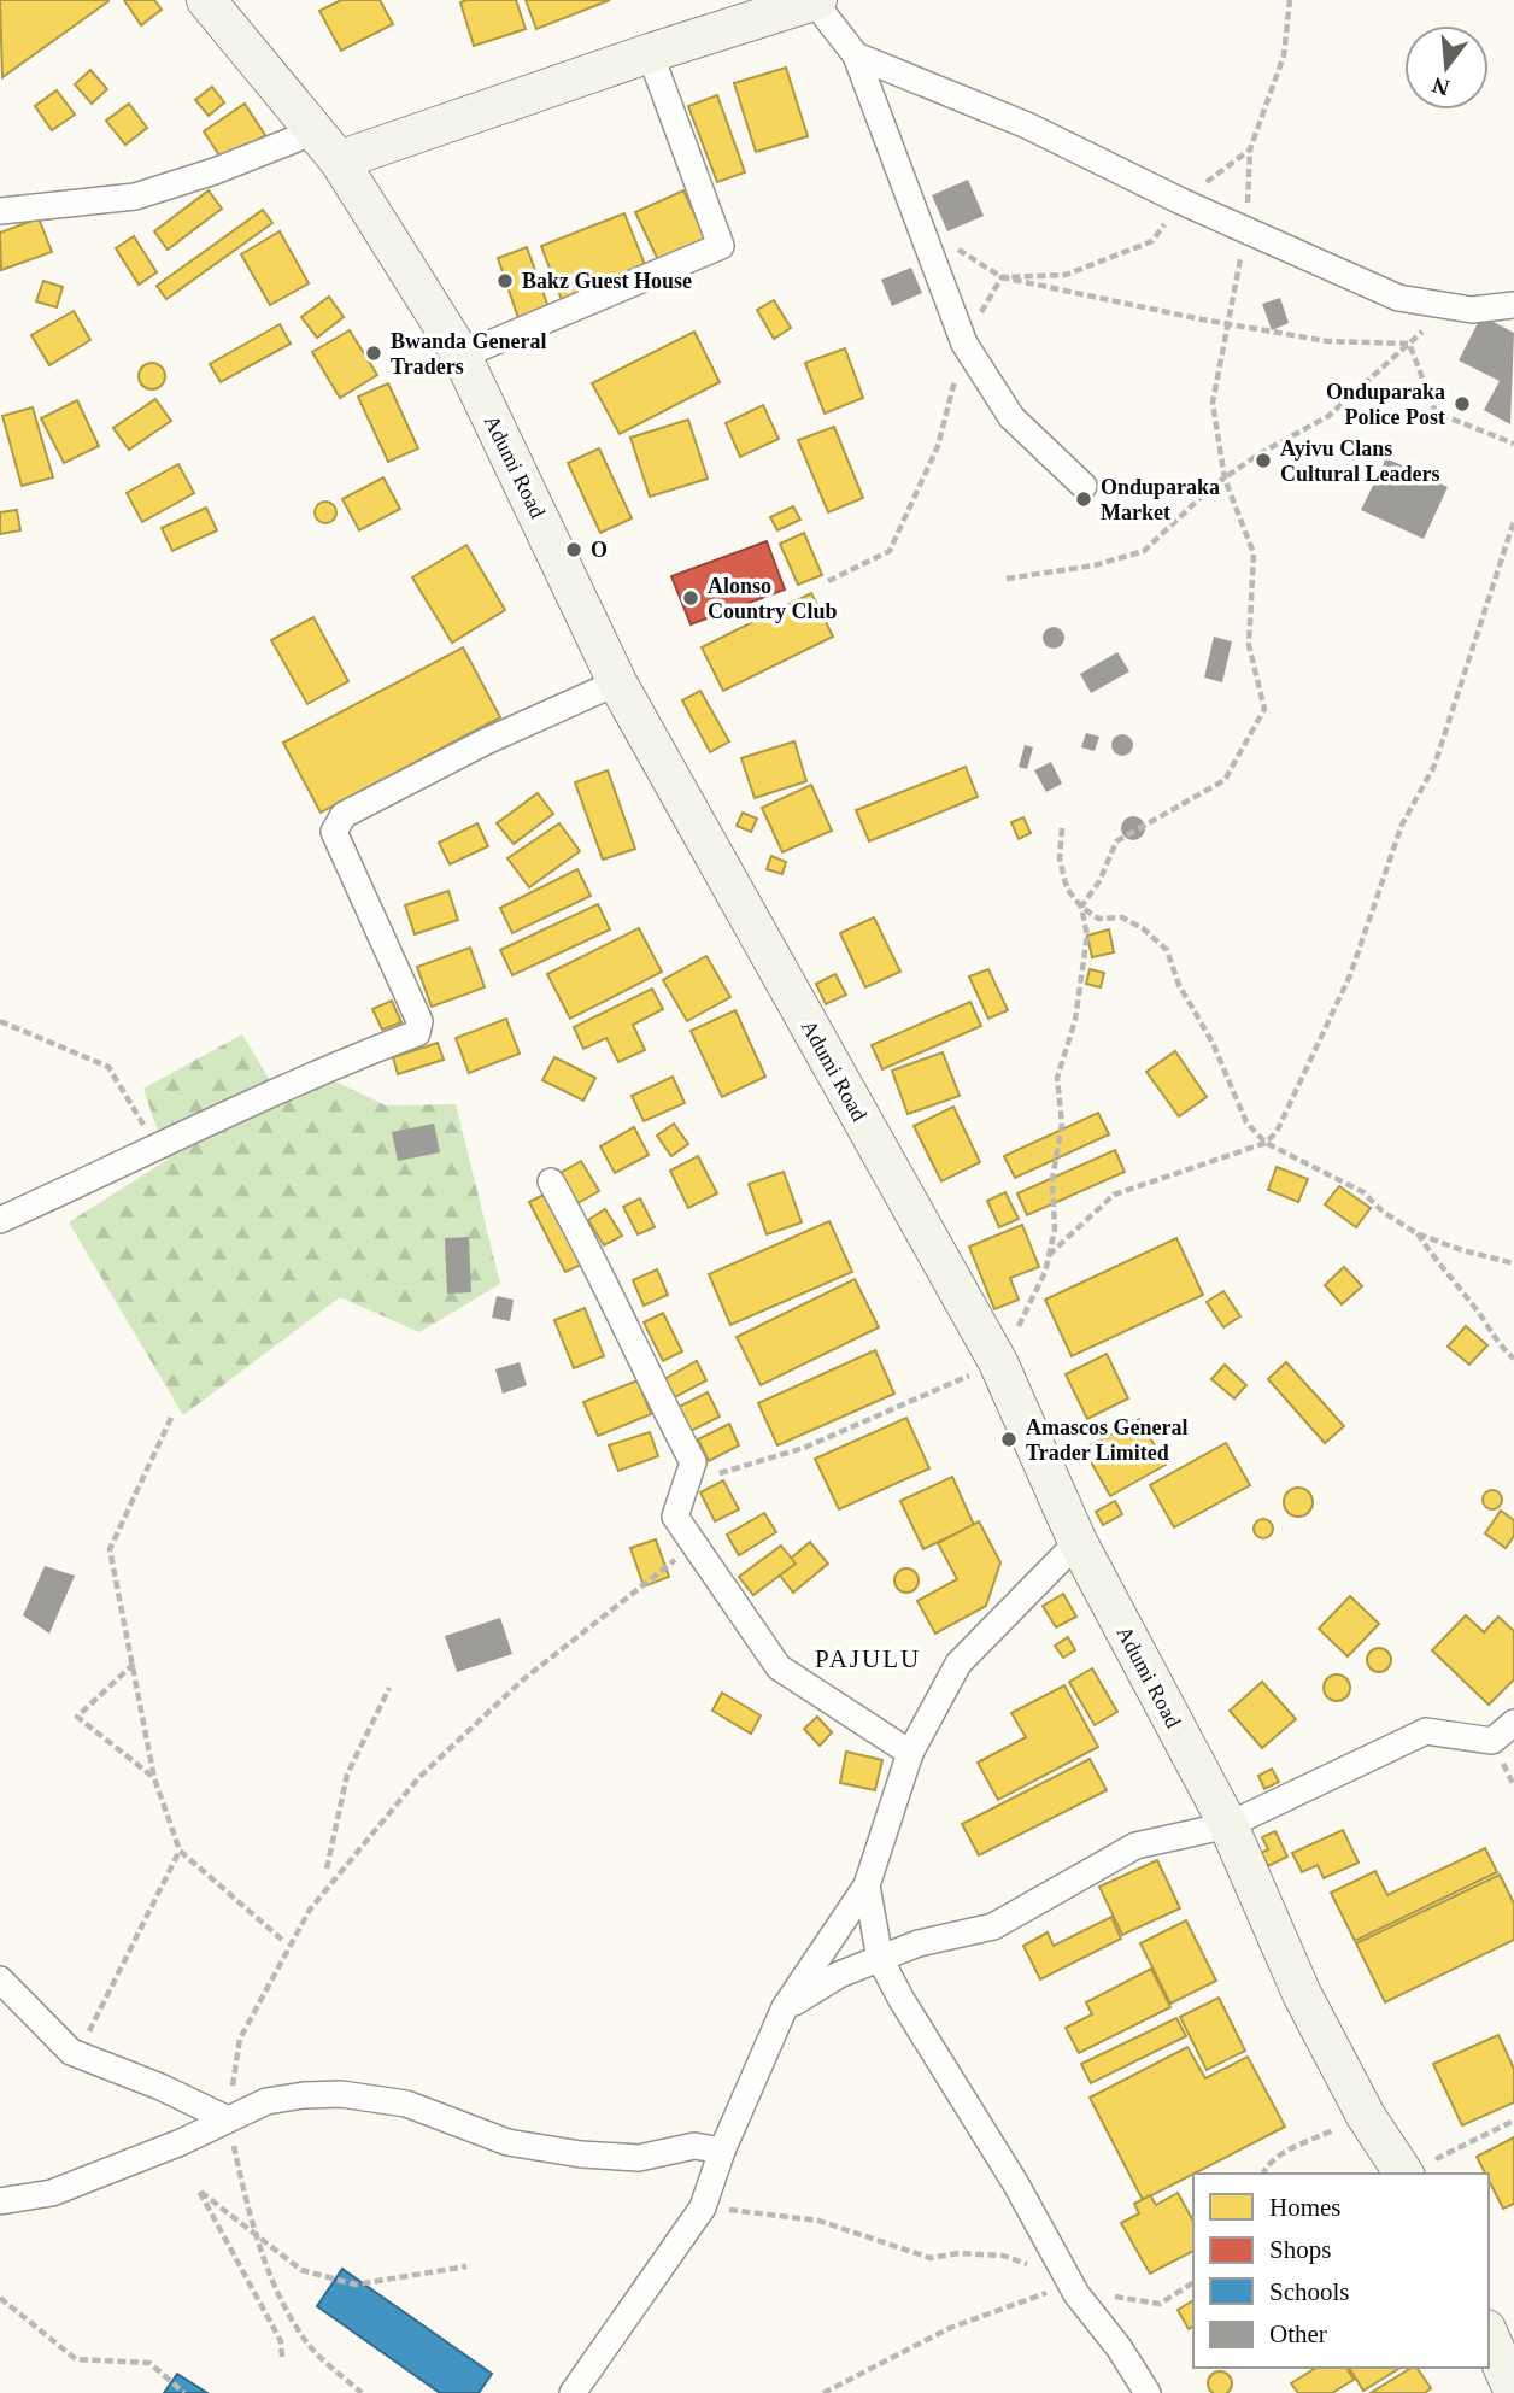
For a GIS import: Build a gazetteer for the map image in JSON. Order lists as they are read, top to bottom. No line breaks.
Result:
{"streets":{"main road":["Adumi Road"]},"districts":["PAJULU"],"places":["Bakz Guest House","Bwanda General Traders","Onduparaka Police Post","Ayivu Clans Cultural Leaders","Onduparaka Market","O","Alonso Country Club","Amascos General Trader Limited"],"legend":["Homes","Shops","Schools","Other"],"north":"bottom"}
